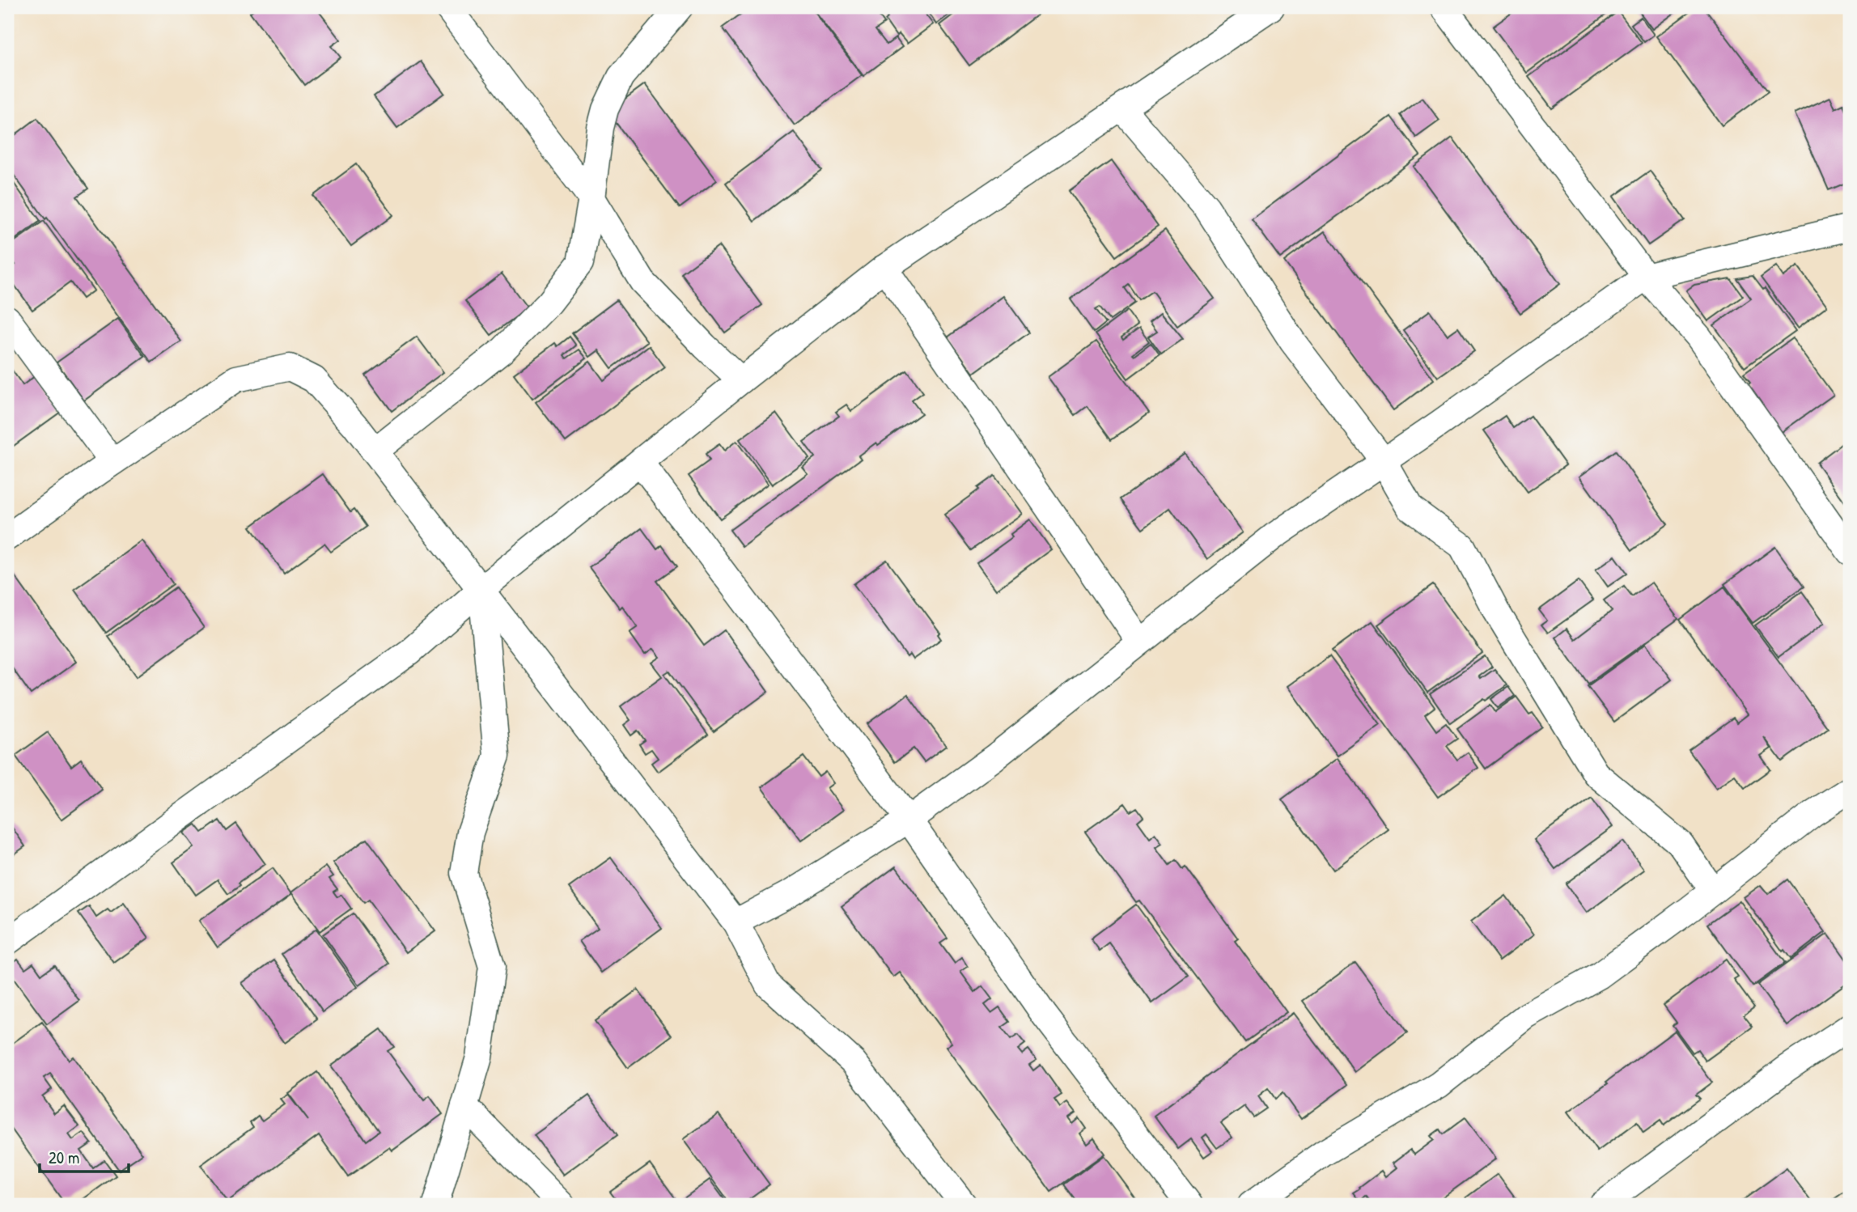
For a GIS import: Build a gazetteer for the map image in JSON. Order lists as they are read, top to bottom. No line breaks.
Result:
{"scale_bar":"20 m"}
